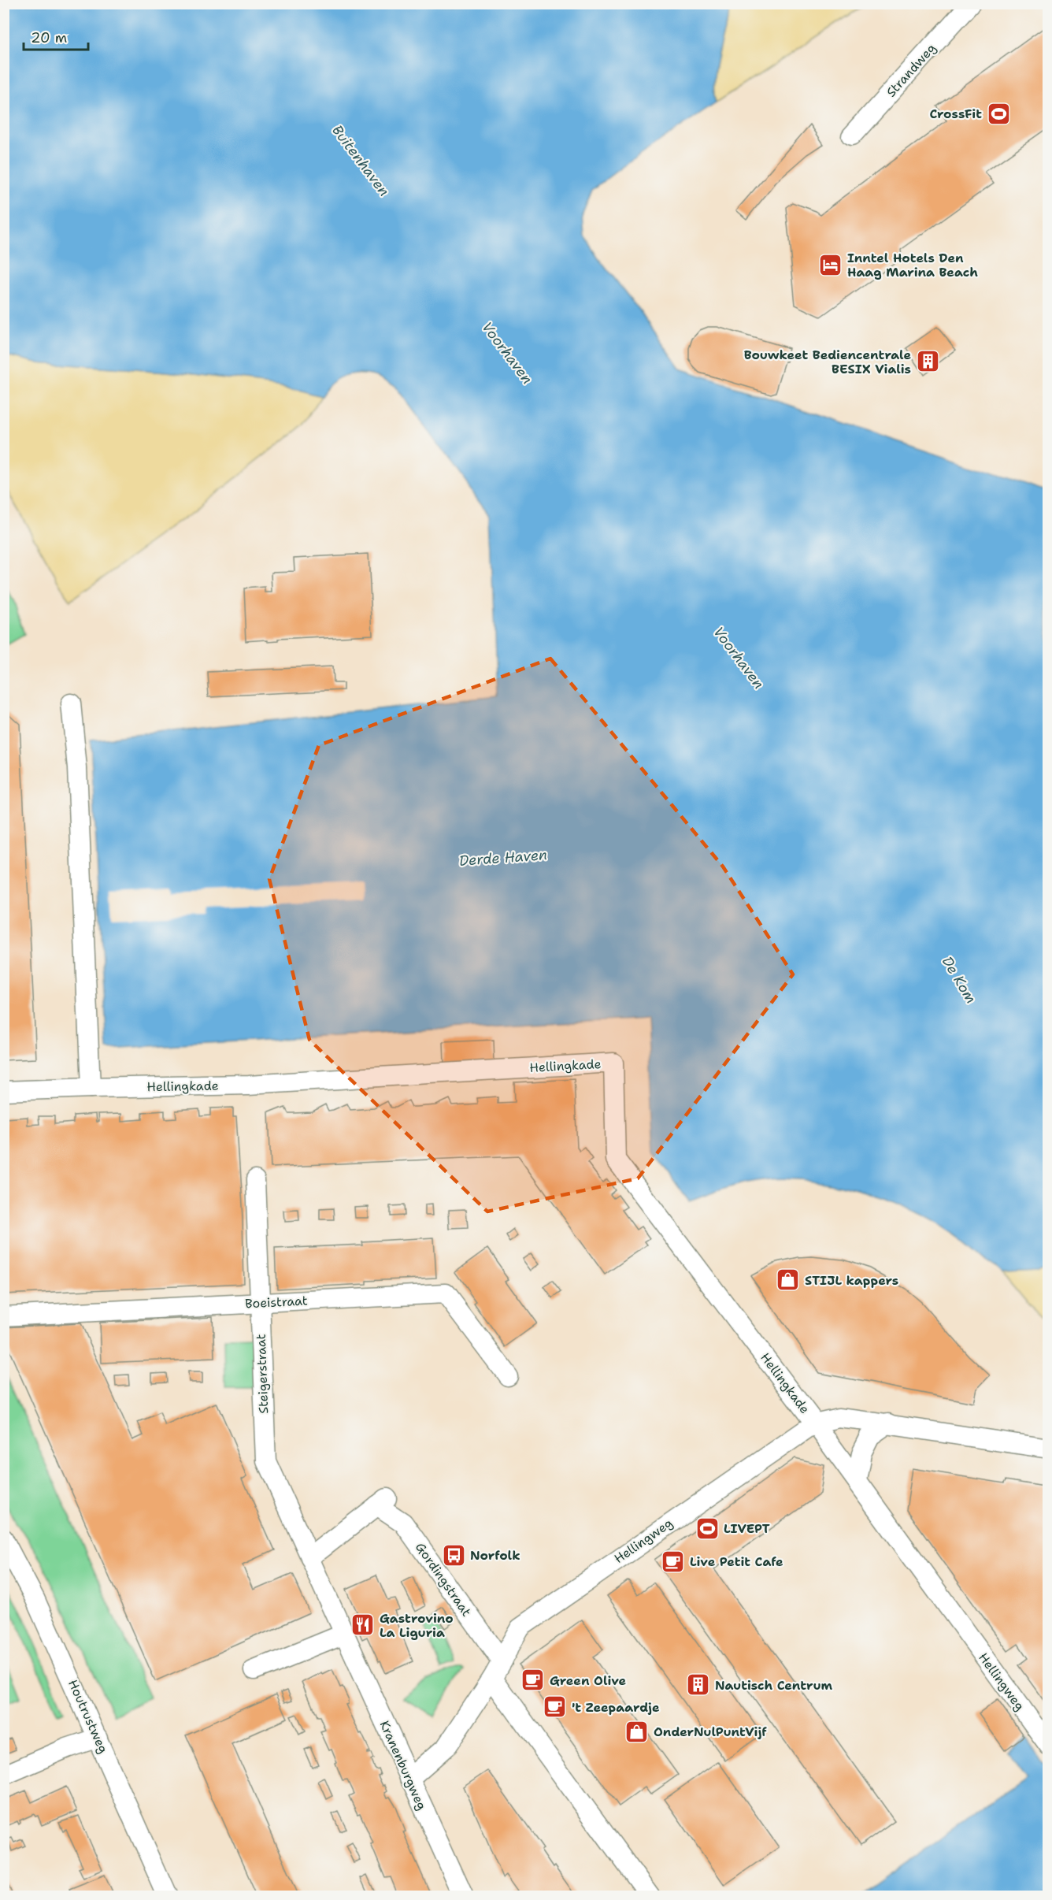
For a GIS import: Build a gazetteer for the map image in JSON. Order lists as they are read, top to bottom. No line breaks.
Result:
{"streets":{"street":["Strandweg","Hellingkade","Boeistraat","Steigerstraat","Hellingweg","Gordingstraat","Houtrustweg","Kranenburgweg"]},"crossings":[["Hellingkade","Hellingweg"],["Boeistraat","Steigerstraat"],["Steigerstraat","Gordingstraat"],["Steigerstraat","Kranenburgweg"],["Hellingweg","Gordingstraat"],["Hellingweg","Kranenburgweg"],["Gordingstraat","Kranenburgweg"]],"water":["Buitenhaven","Voorhaven","Derde Haven","De Kom"],"places":{"sports":["CrossFit","LIVEPT"],"hotel":["Inntel Hotels Den Haag Marina Beach"],"building":["Bouwkeet Bediencentrale BESIX Vialis","Nautisch Centrum"],"shop":["STIJL kappers","OnderNulPuntVijf"],"bus stop":["Norfolk"],"cafe":["Live Petit Cafe","Green Olive","'t Zeepaardje"],"restaurant":["Gastrovino La Liguria"]},"scale_bar":"20 m"}
